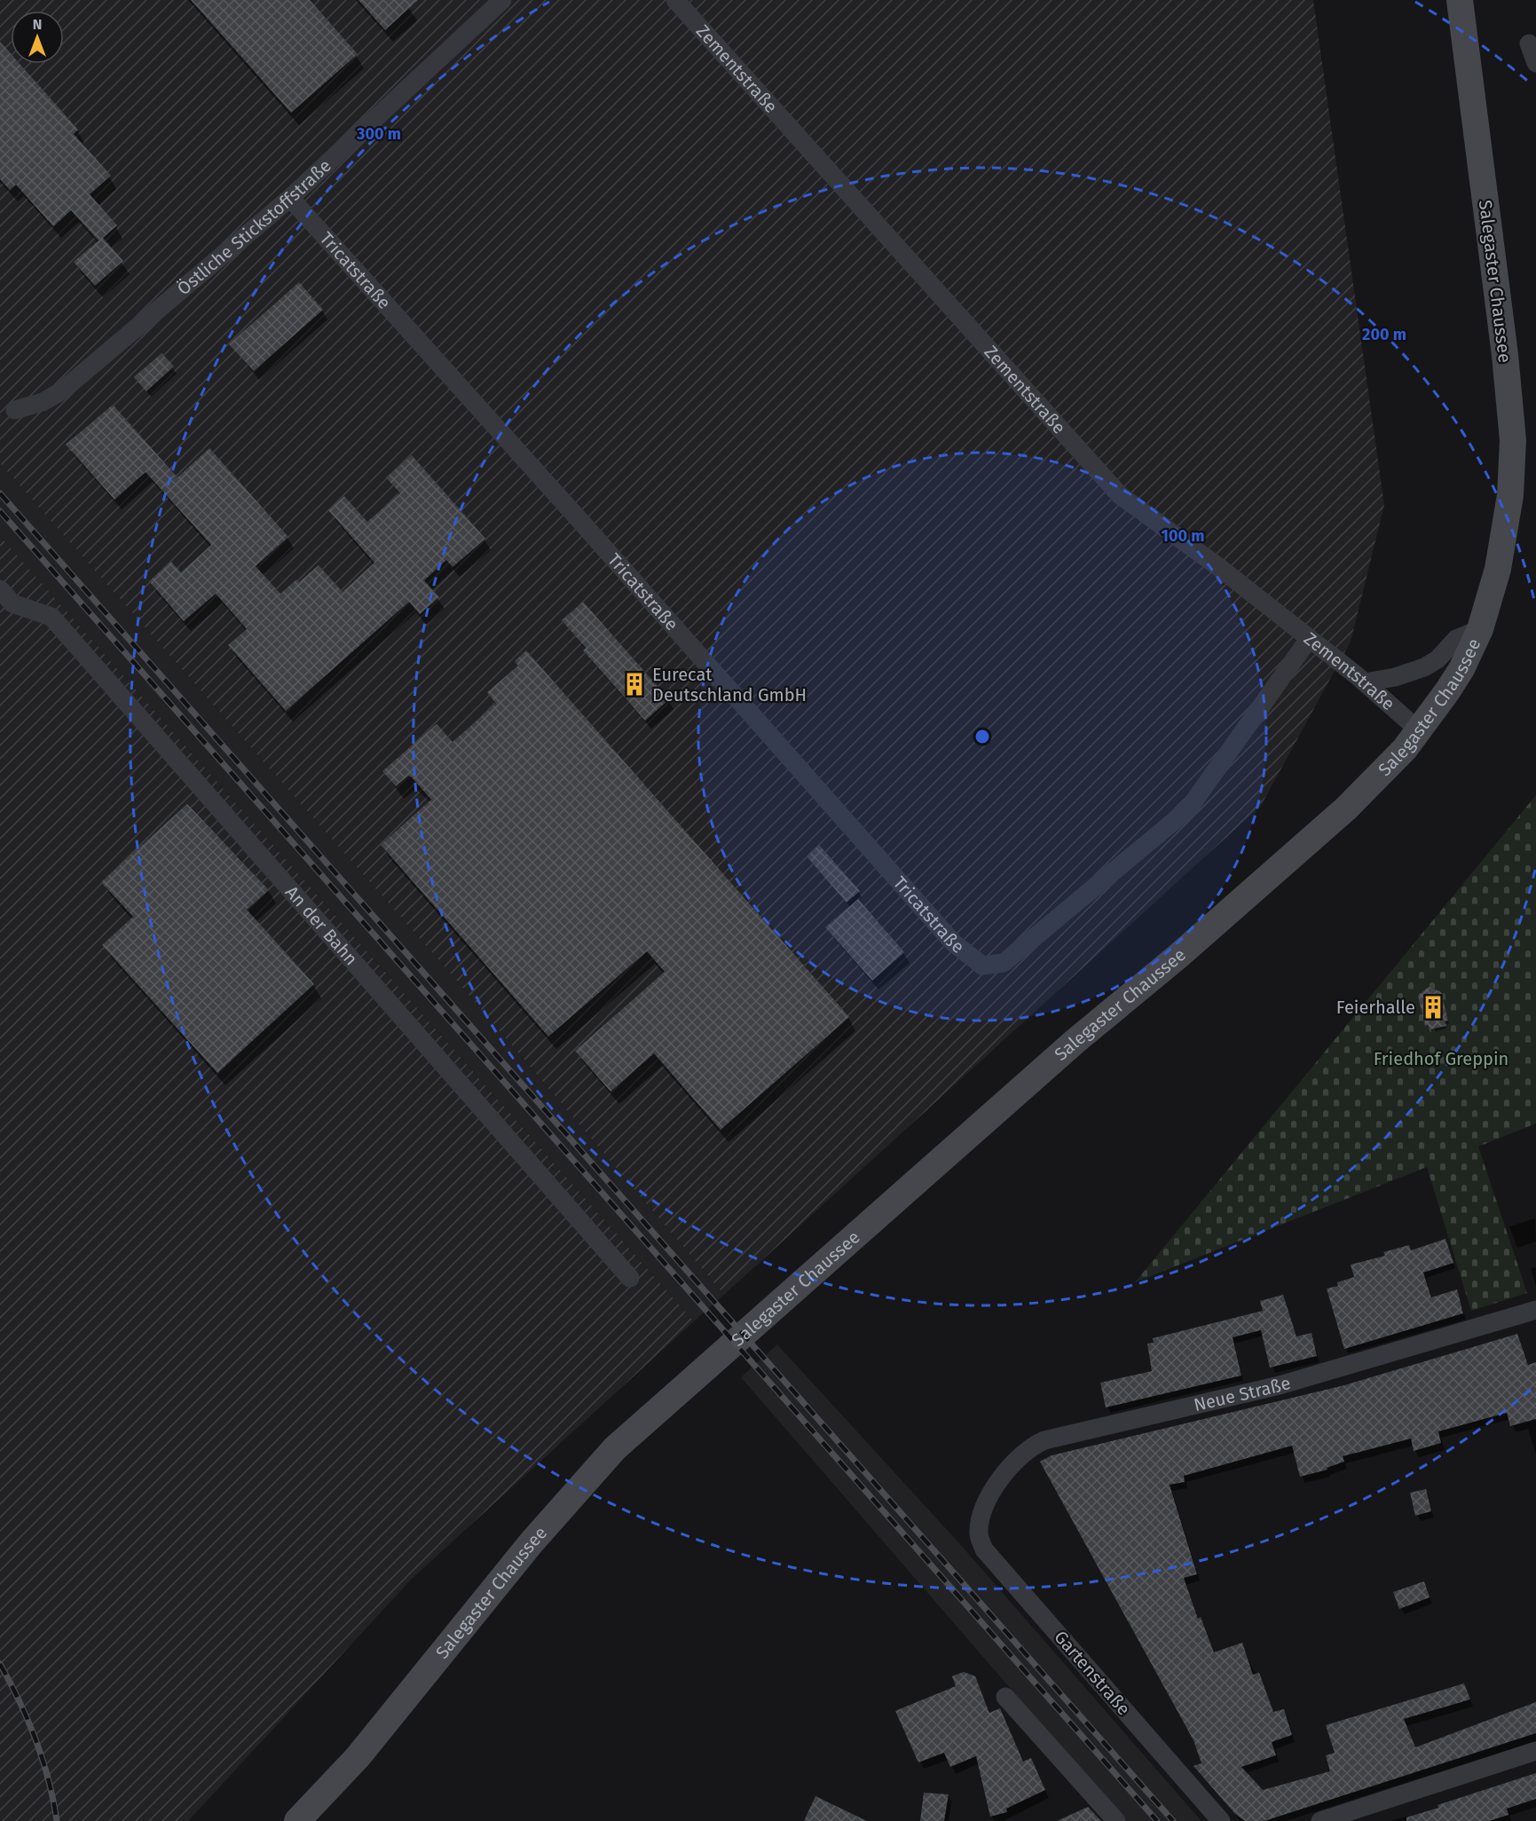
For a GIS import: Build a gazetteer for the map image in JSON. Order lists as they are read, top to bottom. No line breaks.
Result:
{"streets":{"main road":["Salegaster Chaussee"],"street":["Zementstraße","Östliche Stickstoffstraße","Tricatstraße","An der Bahn","Neue Straße","Gartenstraße"]},"crossings":[["Zementstraße","Tricatstraße"],["Zementstraße","Salegaster Chaussee"],["Östliche Stickstoffstraße","Tricatstraße"],["Neue Straße","Gartenstraße"]],"parks":["Friedhof Greppin"],"places":{"building":["Eurecat Deutschland GmbH","Feierhalle"]},"north":"top","rings":["300 m","200 m","100 m"]}
